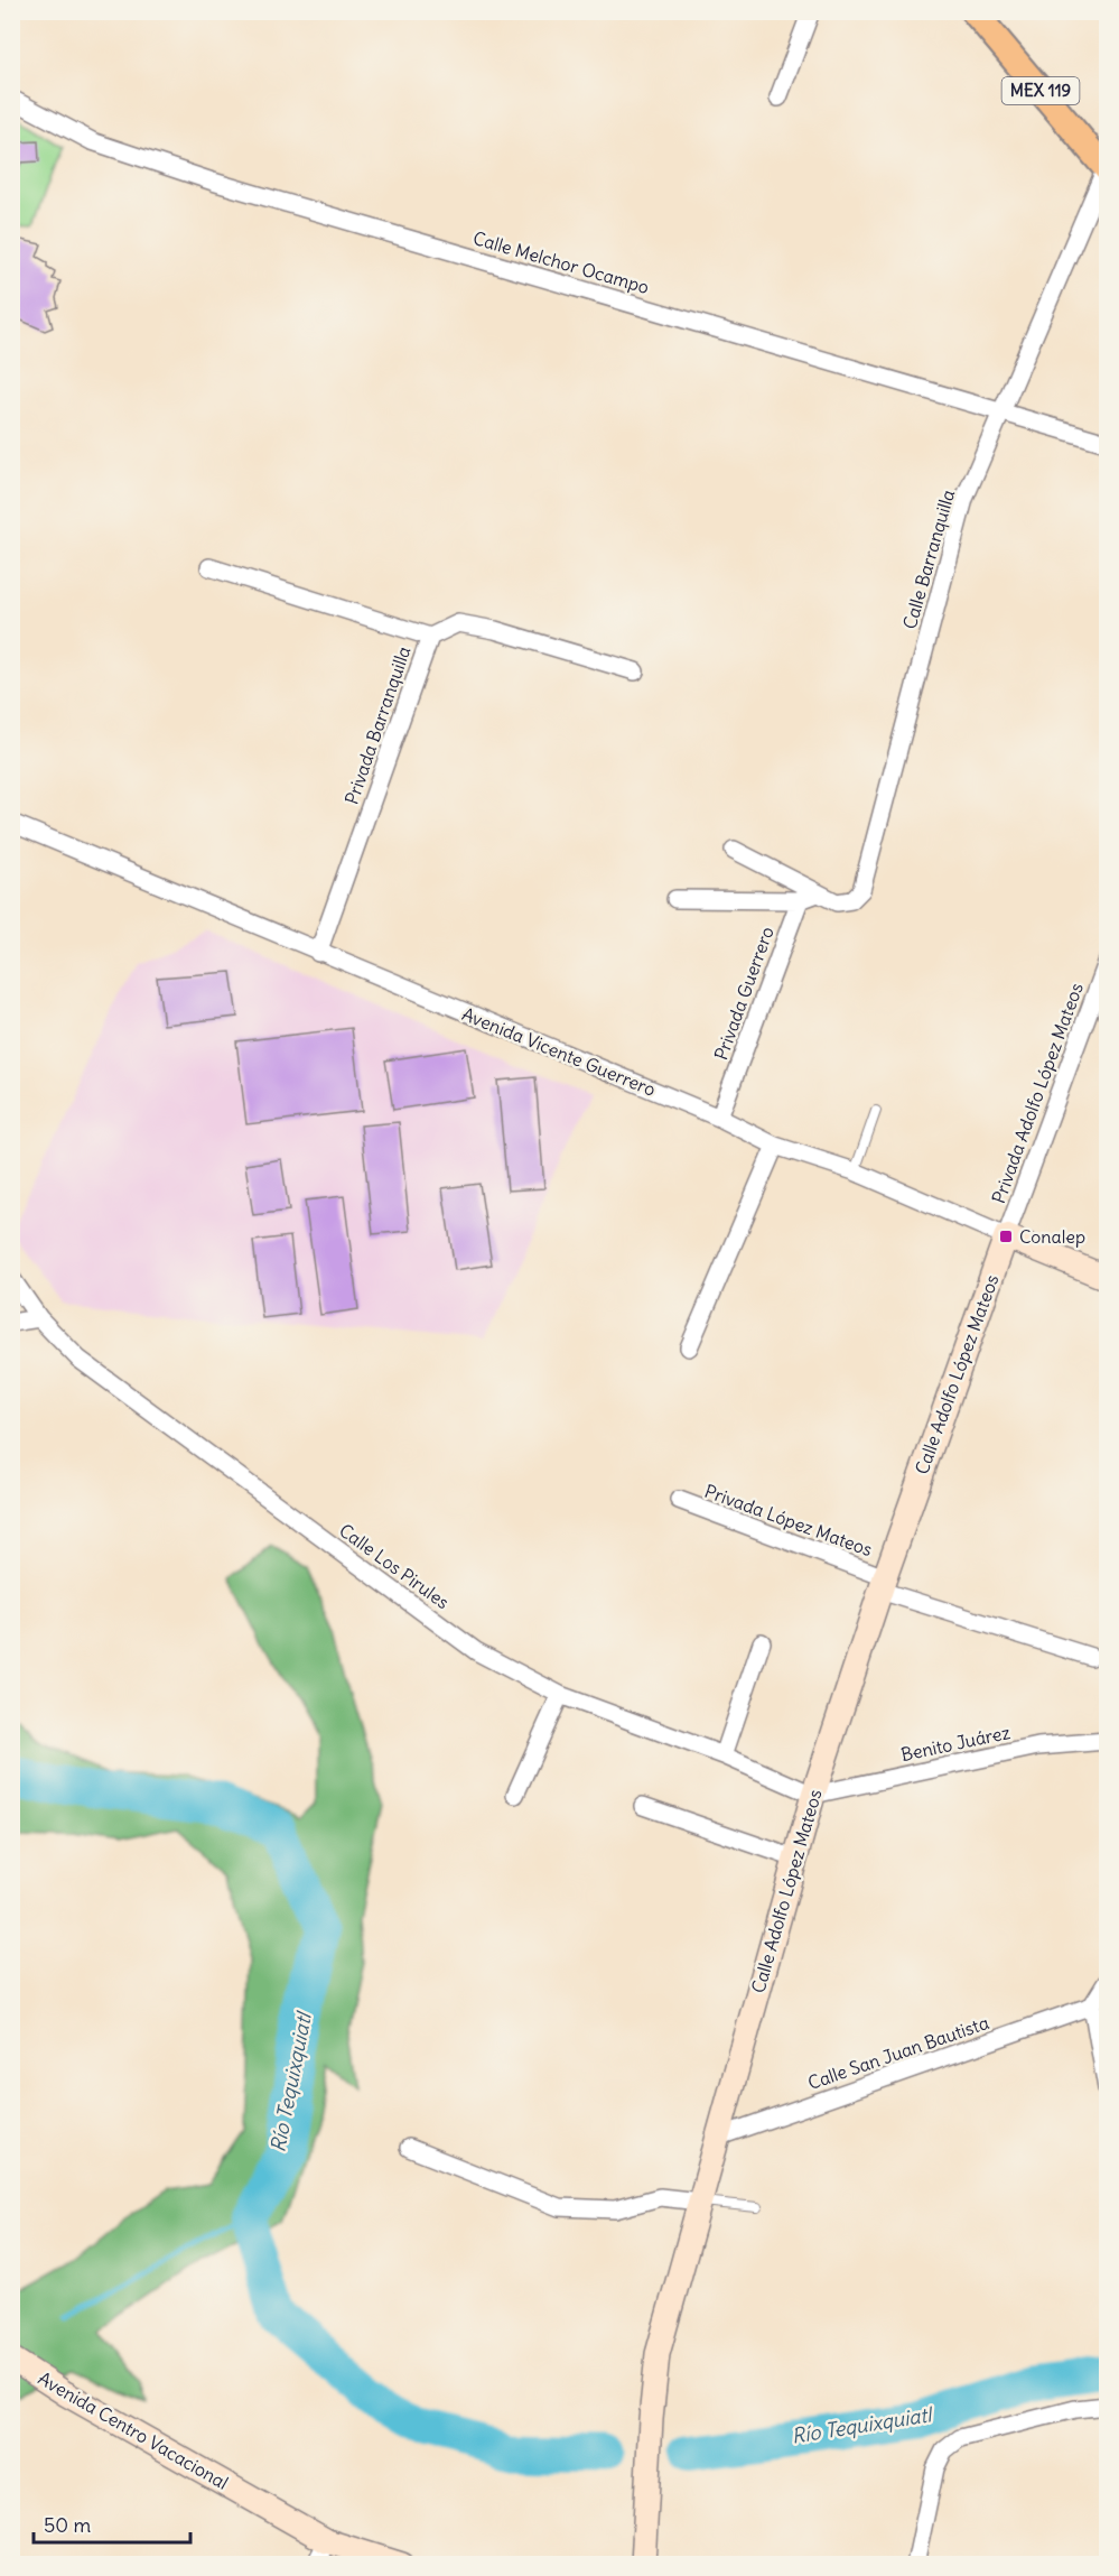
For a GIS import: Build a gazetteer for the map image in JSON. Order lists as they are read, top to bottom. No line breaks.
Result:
{"streets":{"main road":["MEX 119","Avenida Vicente Guerrero","Calle Adolfo López Mateos","Avenida Centro Vacacional"],"street":["Calle Melchor Ocampo","Calle Barranquilla","Privada Barranquilla","Privada Guerrero","Privada Adolfo López Mateos","Privada López Mateos","Calle Los Pirules","Benito Juárez","Calle San Juan Bautista"]},"crossings":[["MEX 119","Calle Barranquilla"],["Calle Melchor Ocampo","Calle Barranquilla"],["Privada Barranquilla","Avenida Vicente Guerrero"],["Privada Guerrero","Avenida Vicente Guerrero"],["Avenida Vicente Guerrero","Privada Adolfo López Mateos"],["Avenida Vicente Guerrero","Calle Adolfo López Mateos"],["Privada Adolfo López Mateos","Calle Adolfo López Mateos"],["Calle Adolfo López Mateos","Privada López Mateos"],["Calle Adolfo López Mateos","Calle Los Pirules"],["Calle Adolfo López Mateos","Benito Juárez"],["Calle Adolfo López Mateos","Calle San Juan Bautista"],["Calle Los Pirules","Benito Juárez"]],"water":["Río Tequixquiatl"],"places":{"transit":["Conalep"]},"scale_bar":"50 m"}
